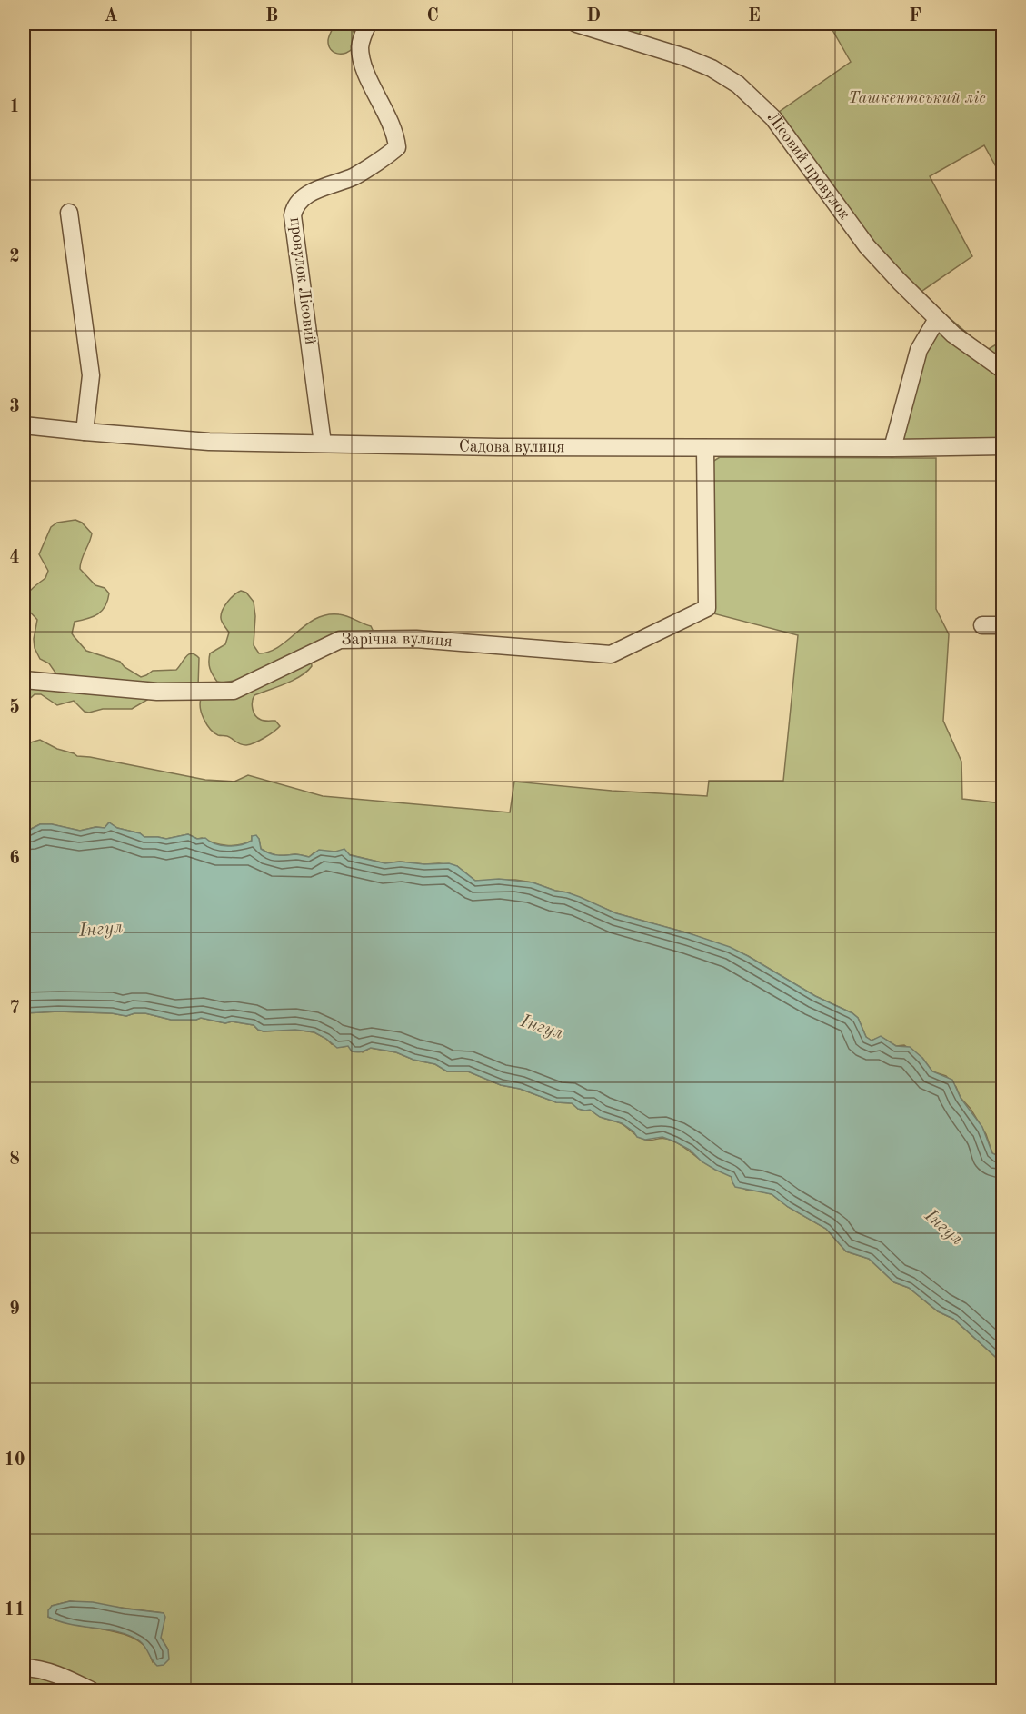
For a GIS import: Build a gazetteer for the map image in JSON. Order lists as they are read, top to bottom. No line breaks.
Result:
{"streets":{"street":["Лісовий провулок","провулок Лісовий","Садова вулиця","Зарічна вулиця"]},"crossings":[["провулок Лісовий","Садова вулиця"],["Садова вулиця","Зарічна вулиця"]],"water":["Інгул"],"parks":["Ташкентський ліс"],"grid":{"columns":["A","B","C","D","E","F"],"rows":["1","2","3","4","5","6","7","8","9","10","11"]}}
